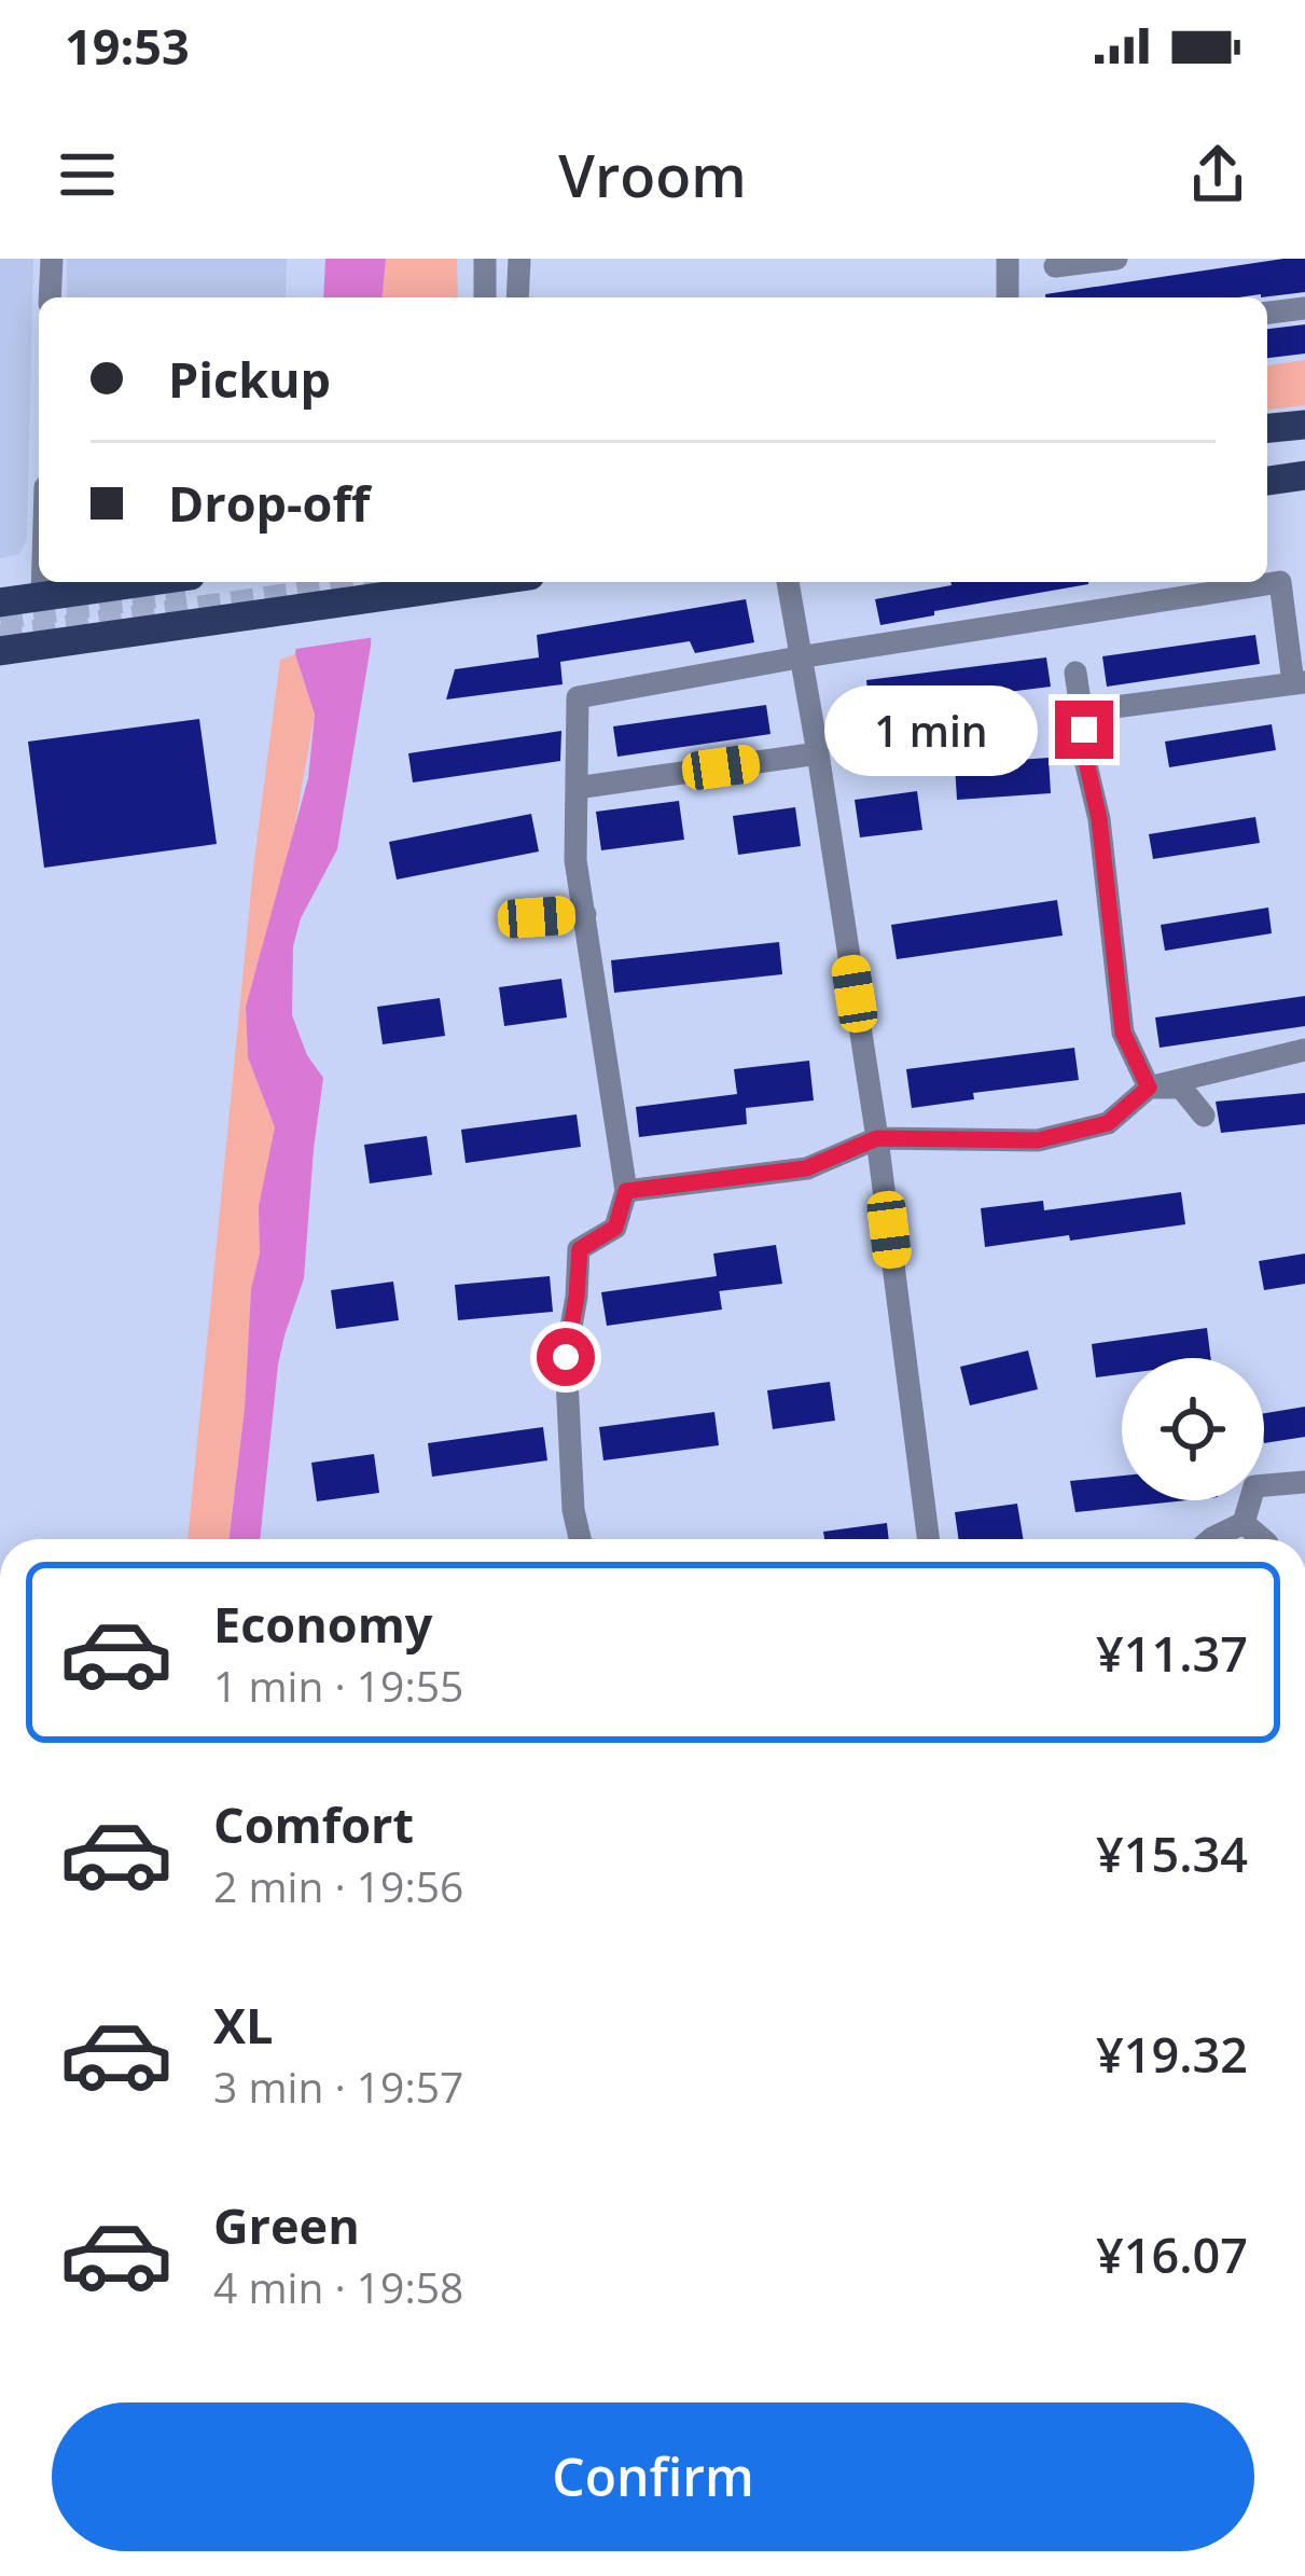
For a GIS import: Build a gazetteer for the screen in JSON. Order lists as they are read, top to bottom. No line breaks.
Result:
{"page":{"status":"19:53","header":"Vroom","banner":["Pickup","Drop-off"],"bubble":"1 min","list":[{"name":"Economy","note":"1 min · 19:55","value":"¥11.37"},{"name":"Comfort","note":"2 min · 19:56","value":"¥15.34"},{"name":"XL","note":"3 min · 19:57","value":"¥19.32"},{"name":"Green","note":"4 min · 19:58","value":"¥16.07"}],"buttons":"Confirm"}}
